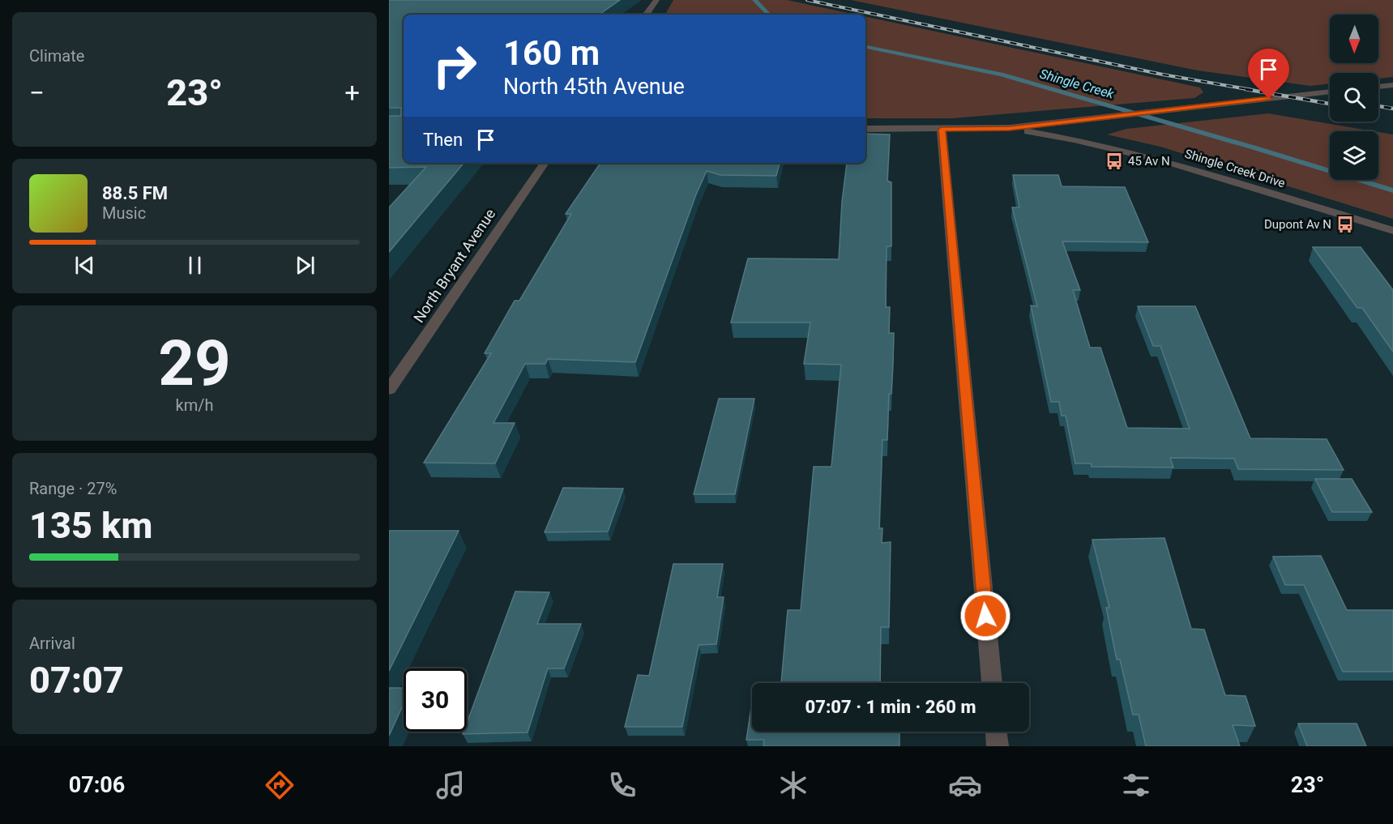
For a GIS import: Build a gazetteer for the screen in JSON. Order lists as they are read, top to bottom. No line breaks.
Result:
{"streets":{"street":["Shingle Creek Drive","North Bryant Avenue"]},"water":["Shingle Creek"],"places":{"bus stop":["45 Av N","Dupont Av N"]},"north":"bottom","page":{"tile":["Climate",["29","km/h"],["Range · 27%","135 km"],["Arrival","07:07"]],"turn":["160 m","North 45th Avenue"],"heat":["−","23°","+"],"then":"Then","song":["88.5 FM","Music"],"limit":"30","trip":"07:07 · 1 min · 260 m","tabs":["07:06","23°"]}}
